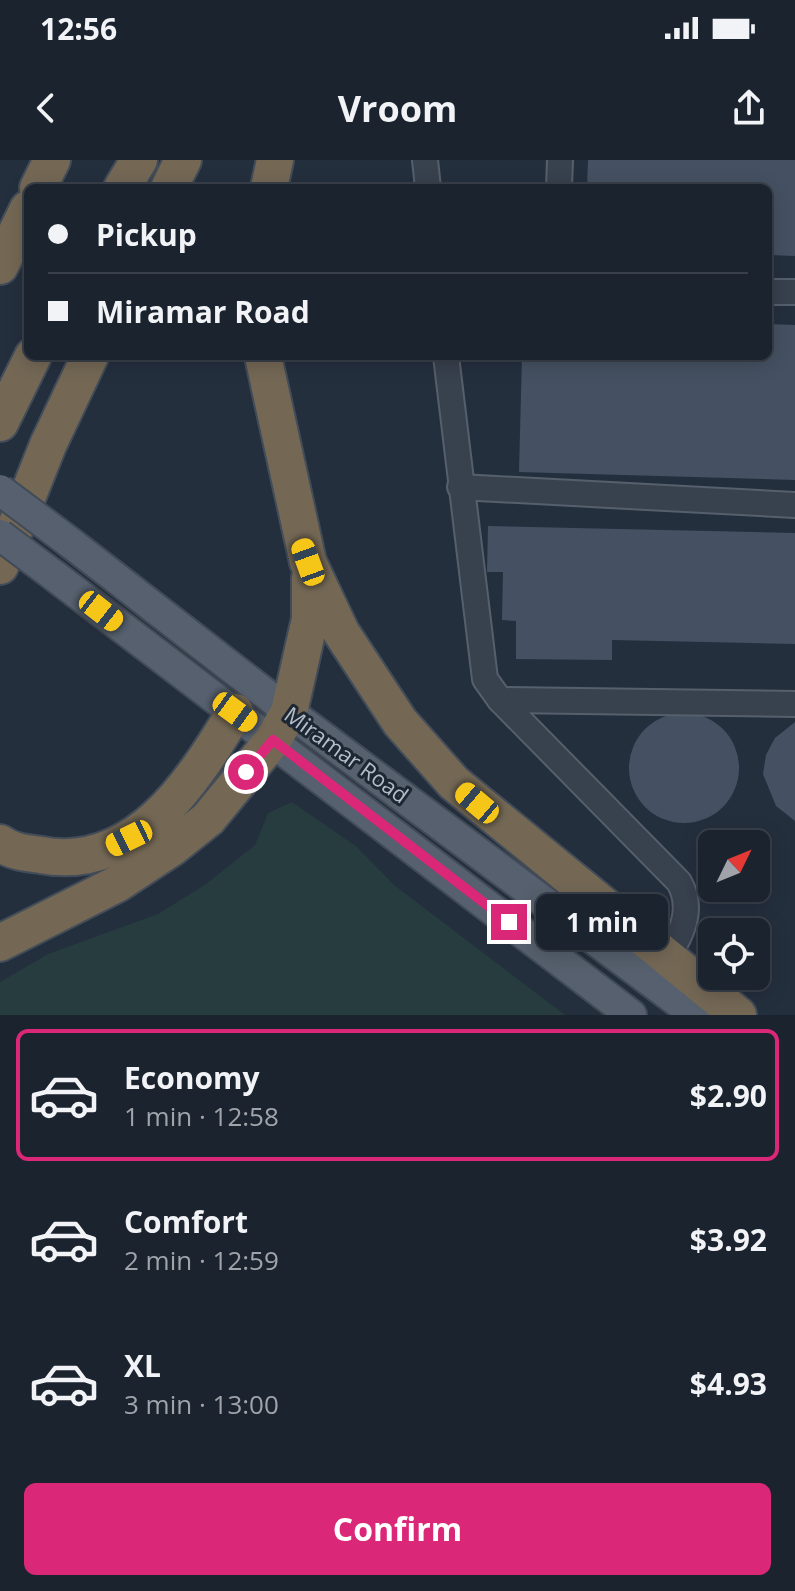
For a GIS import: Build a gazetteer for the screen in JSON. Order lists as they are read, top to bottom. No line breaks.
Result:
{"streets":{"main road":["Miramar Road"]},"north":"top right","page":{"status":"12:56","header":"Vroom","banner":["Pickup","Miramar Road"],"bubble":"1 min","list":[{"name":"Economy","note":"1 min · 12:58","value":"$2.90"},{"name":"Comfort","note":"2 min · 12:59","value":"$3.92"},{"name":"XL","note":"3 min · 13:00","value":"$4.93"}],"buttons":"Confirm"}}
